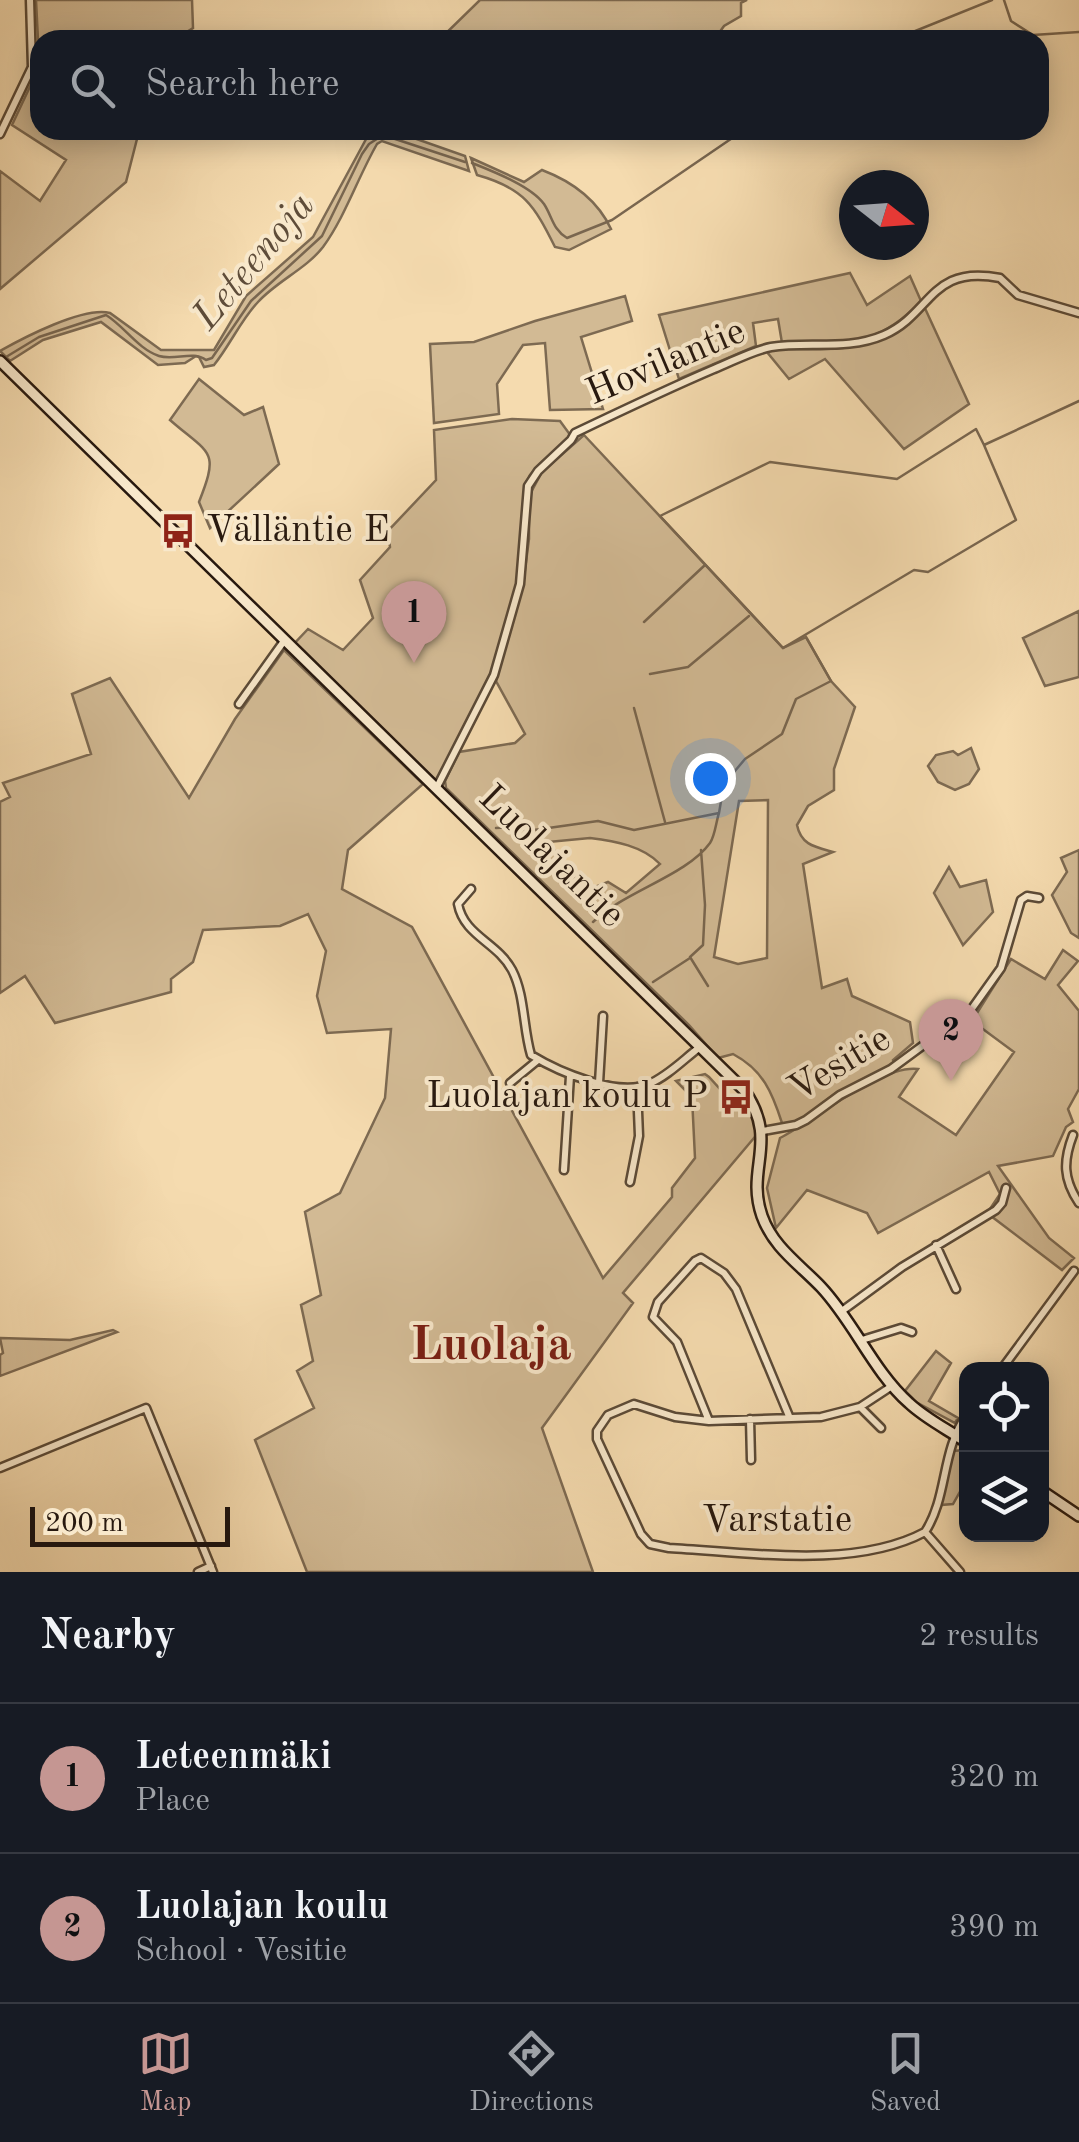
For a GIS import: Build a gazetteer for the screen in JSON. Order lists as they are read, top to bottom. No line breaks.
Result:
{"streets":{"main road":["Luolajantie"],"street":["Hovilantie","Vesitie","Varstatie"]},"crossings":[["Hovilantie","Luolajantie"],["Luolajantie","Vesitie"]],"districts":["Luolaja"],"water":["Leteenoja"],"places":{"bus stop":["Välläntie E","Luolajan koulu P"]},"scale_bar":"200 m","north":"right","page":{"search":"Search here","pins":["1","2"],"scale":"200 m","heading":["Nearby","2 results"],"list":[{"mark":"1","name":"Leteenmäki","note":"Place","value":"320 m"},{"mark":"2","name":"Luolajan koulu","note":"School · Vesitie","value":"390 m"}],"nav":["Map","Directions","Saved"]}}
